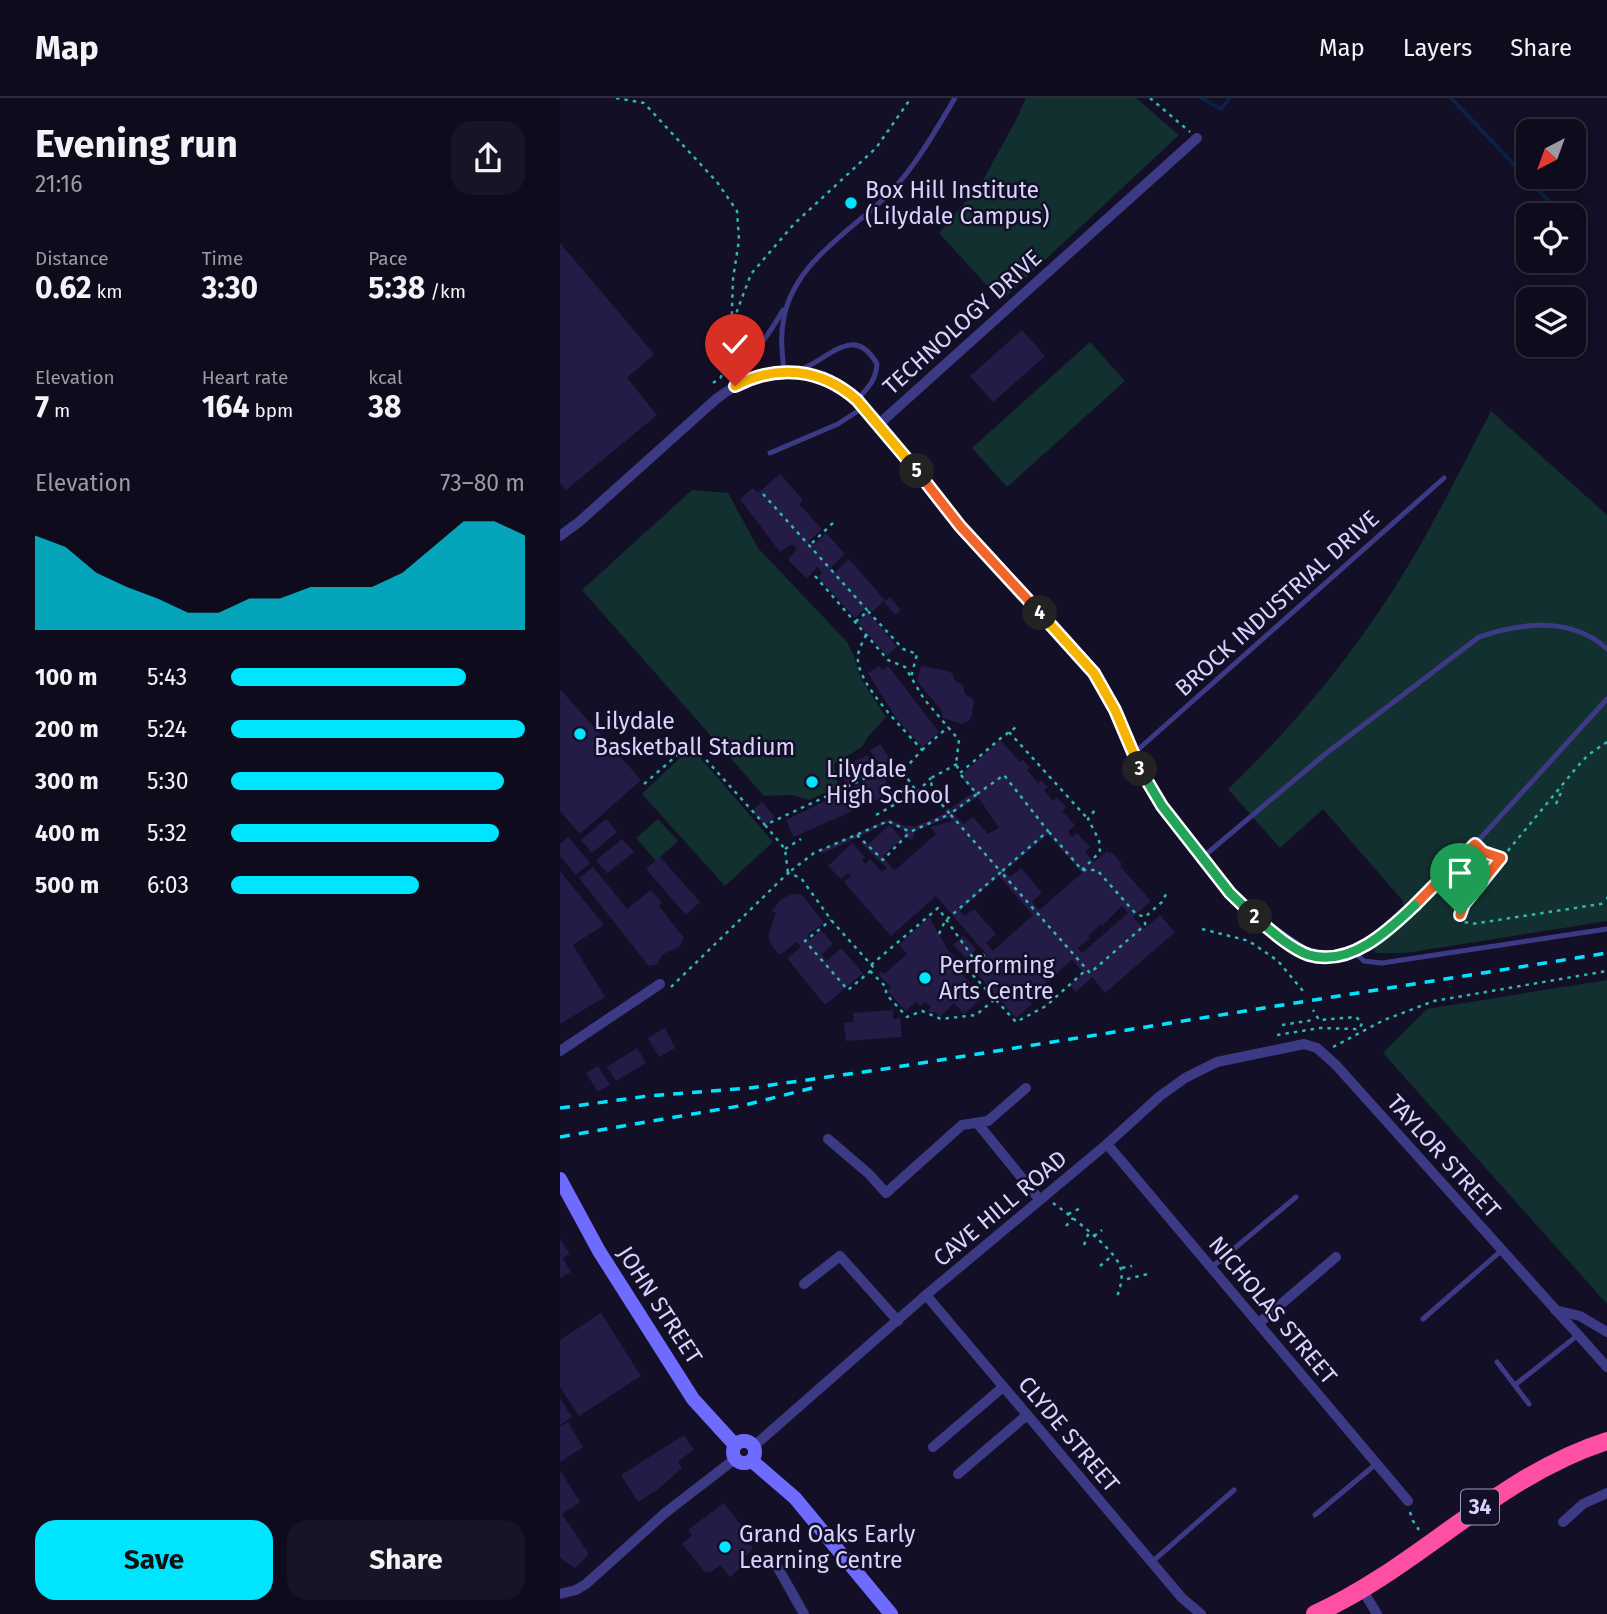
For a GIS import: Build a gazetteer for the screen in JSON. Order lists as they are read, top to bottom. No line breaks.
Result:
{"streets":{"highway":["34"],"main road":["JOHN STREET"],"street":["TECHNOLOGY DRIVE","TAYLOR STREET","CAVE HILL ROAD","NICHOLAS STREET","CLYDE STREET"],"lane":["BROCK INDUSTRIAL DRIVE"]},"crossings":[["TAYLOR STREET","CAVE HILL ROAD"],["CAVE HILL ROAD","NICHOLAS STREET"],["CAVE HILL ROAD","CLYDE STREET"]],"places":["Box Hill Institute (Lilydale Campus)","Lilydale Basketball Stadium","Lilydale High School","Performing Arts Centre","Grand Oaks Early Learning Centre"],"north":"bottom left","page":{"header":"Map","nav":["Map","Layers","Share"],"heading":["Evening run","21:16"],"stats":[["Distance","0.62 km"],["Time","3:30"],["Pace","5:38 /km"],["Elevation","7 m"],["Heart rate","164 bpm"],["kcal","38"]],"pins":["5","4","3","2"],"chart":["Elevation","73–80 m"],"list":[{"name":"100 m","note":"5:43"},{"name":"200 m","note":"5:24"},{"name":"300 m","note":"5:30"},{"name":"400 m","note":"5:32"},{"name":"500 m","note":"6:03"}],"buttons":["Save","Share"]}}
